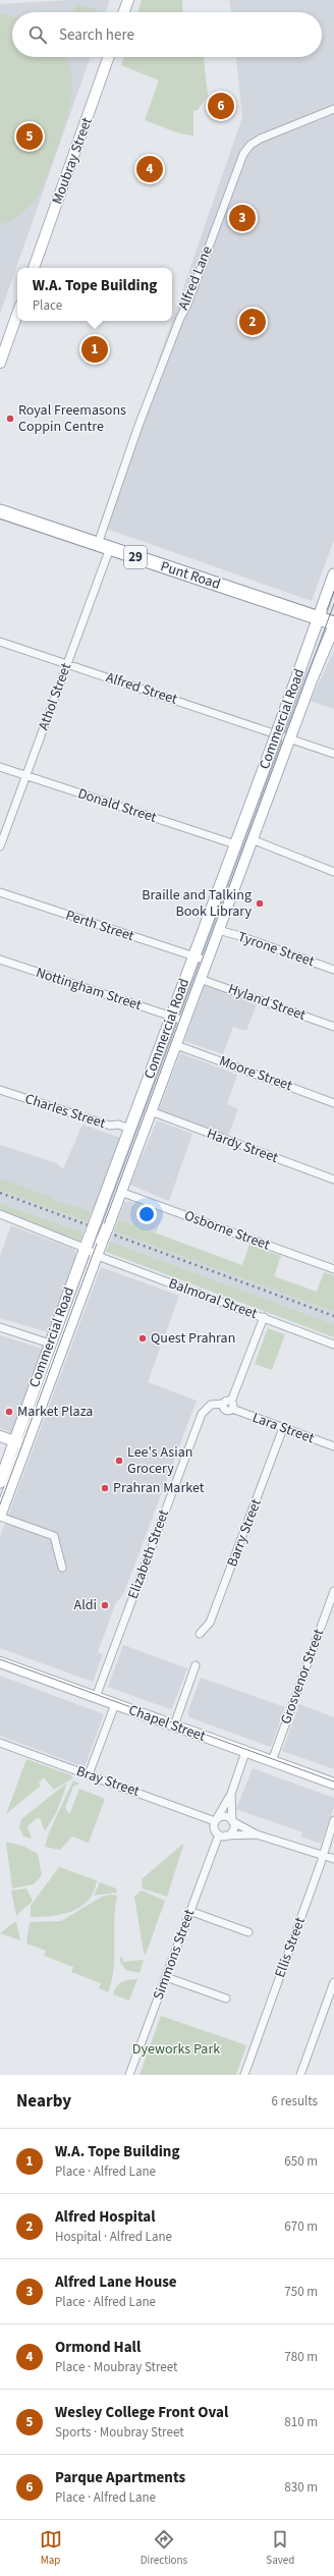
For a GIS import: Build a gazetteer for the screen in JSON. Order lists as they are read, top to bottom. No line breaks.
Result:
{"streets":{"highway":["29","Punt Road"],"main road":["Commercial Road"],"street":["Moubray Street","Alfred Lane","Alfred Street","Athol Street","Donald Street","Perth Street","Tyrone Street","Nottingham Street","Hyland Street","Moore Street","Charles Street","Hardy Street","Osborne Street","Balmoral Street","Lara Street","Barry Street","Elizabeth Street","Grosvenor Street","Chapel Street","Bray Street","Ellis Street","Simmons Street"]},"crossings":[["Alfred Lane","Punt Road"],["Alfred Lane","Athol Street"],["Punt Road","Athol Street"],["Punt Road","Commercial Road"],["Alfred Street","Athol Street"],["Alfred Street","Commercial Road"],["Athol Street","Donald Street"],["Commercial Road","Donald Street"],["Commercial Road","Perth Street"],["Commercial Road","Tyrone Street"],["Commercial Road","Nottingham Street"],["Commercial Road","Hyland Street"],["Commercial Road","Moore Street"],["Commercial Road","Charles Street"],["Commercial Road","Hardy Street"],["Commercial Road","Osborne Street"],["Commercial Road","Balmoral Street"],["Lara Street","Barry Street"],["Lara Street","Elizabeth Street"],["Elizabeth Street","Chapel Street"],["Grosvenor Street","Chapel Street"],["Bray Street","Simmons Street"]],"parks":["Dyeworks Park"],"places":["Royal Freemasons Coppin Centre","Braille and Talking Book Library","Quest Prahran","Market Plaza","Lee's Asian Grocery","Prahran Market","Aldi"],"page":{"search":"Search here","pins":["6","5","4","3","2","1"],"popup":["W.A. Tope Building","Place"],"heading":["Nearby","6 results"],"list":[{"mark":"1","name":"W.A. Tope Building","note":"Place · Alfred Lane","value":"650 m"},{"mark":"2","name":"Alfred Hospital","note":"Hospital · Alfred Lane","value":"670 m"},{"mark":"3","name":"Alfred Lane House","note":"Place · Alfred Lane","value":"750 m"},{"mark":"4","name":"Ormond Hall","note":"Place · Moubray Street","value":"780 m"},{"mark":"5","name":"Wesley College Front Oval","note":"Sports · Moubray Street","value":"810 m"},{"mark":"6","name":"Parque Apartments","note":"Place · Alfred Lane","value":"830 m"}],"nav":["Map","Directions","Saved"]}}
